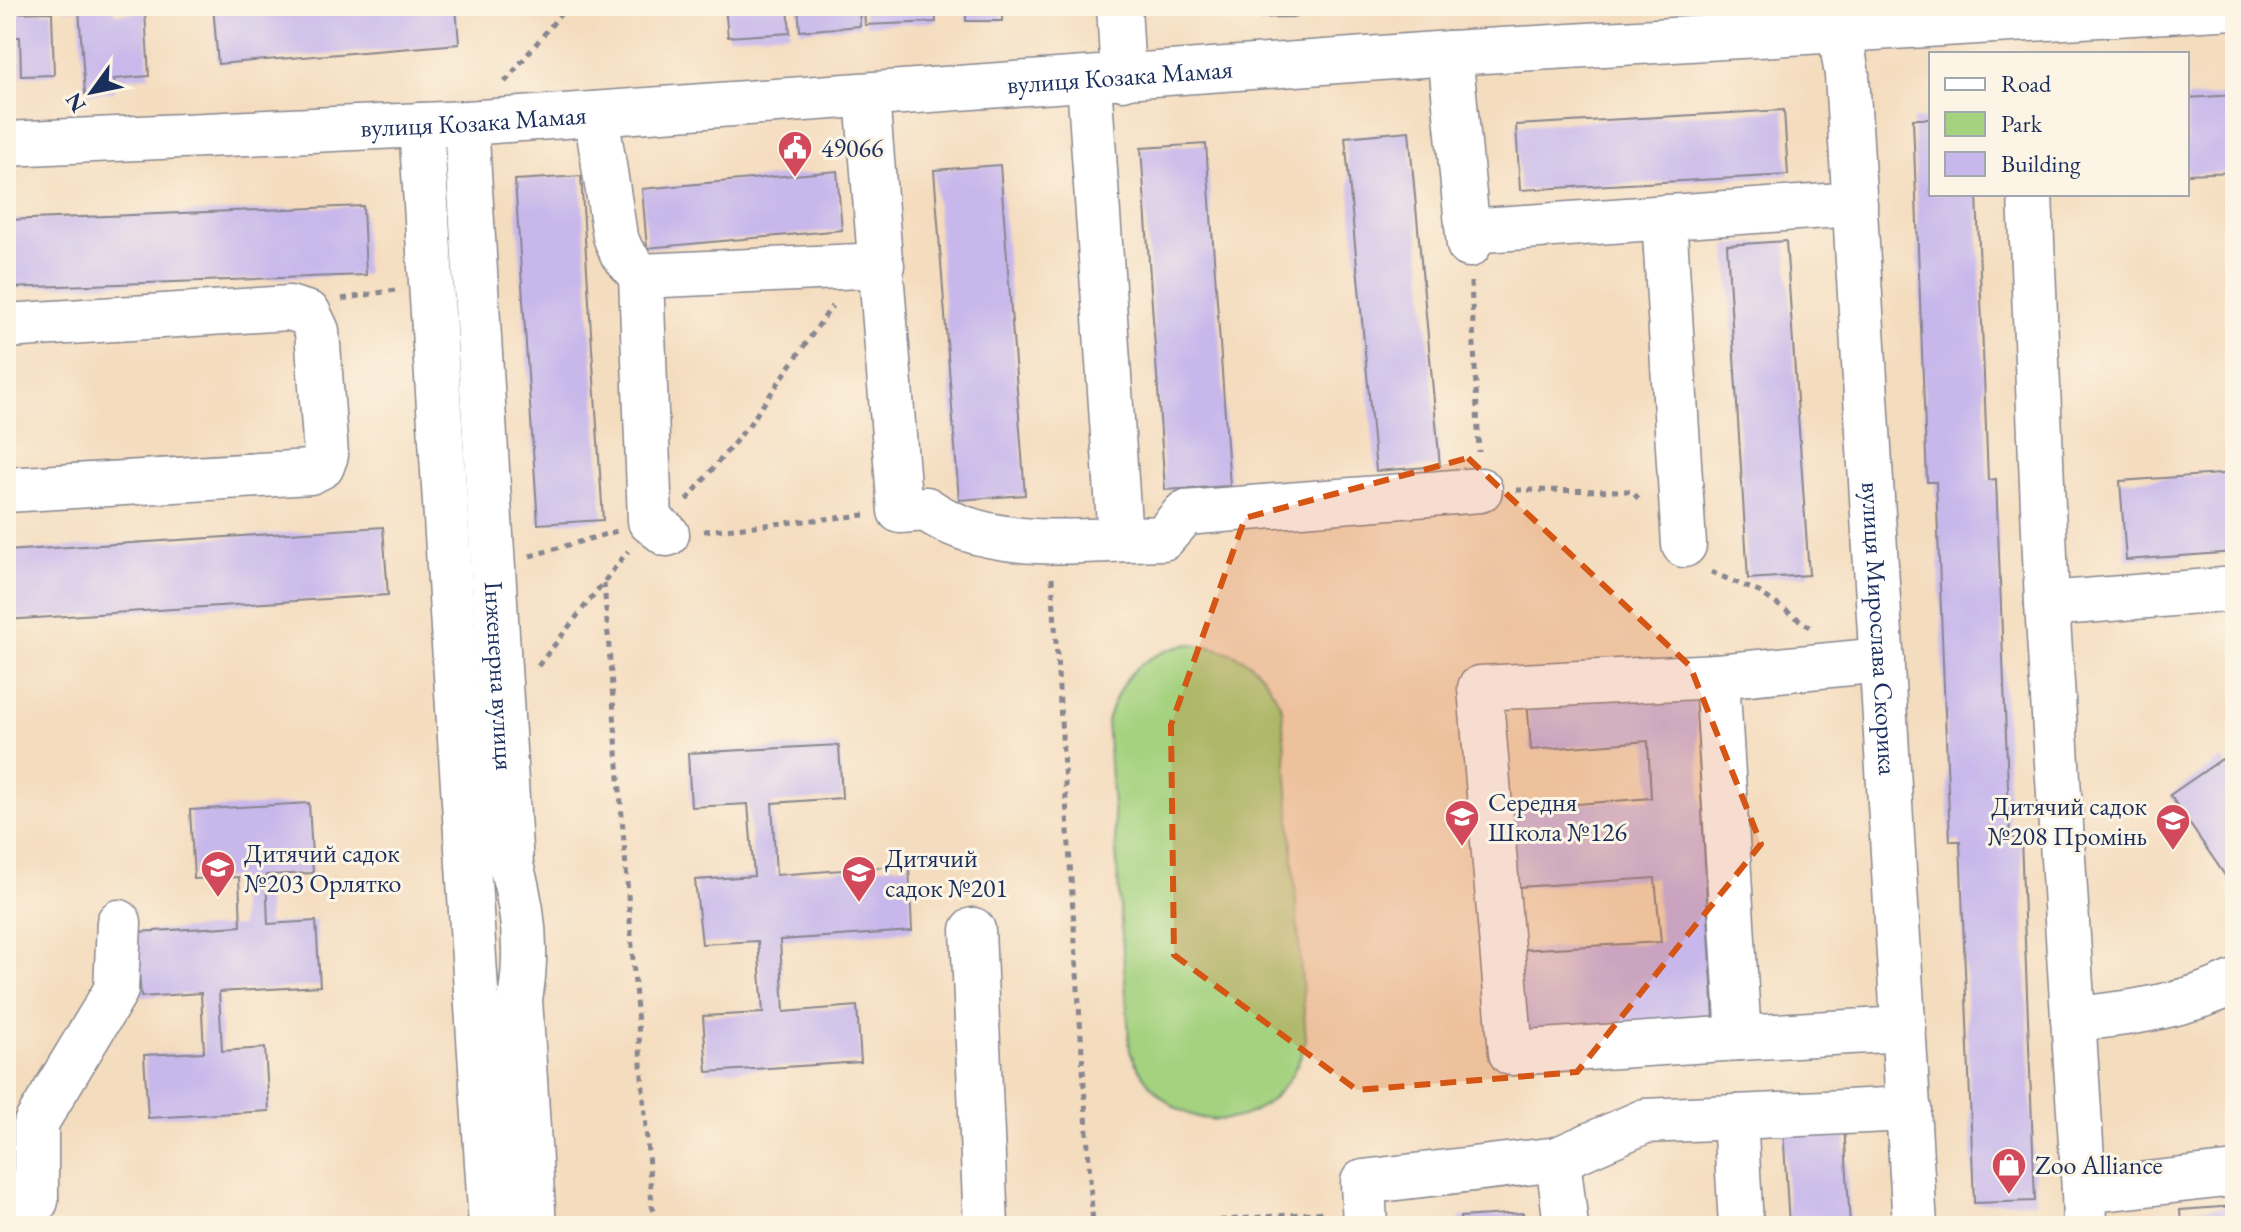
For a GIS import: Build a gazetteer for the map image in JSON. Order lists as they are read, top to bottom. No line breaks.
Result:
{"streets":{"street":["вулиця Козака Мамая","вулиця Мирослава Скорика","Інженерна вулиця"]},"crossings":[["вулиця Козака Мамая","вулиця Мирослава Скорика"],["вулиця Козака Мамая","Інженерна вулиця"]],"places":{"public building":["49066"],"school or university":["Середня Школа №126","Дитячий садок №208 Промінь","Дитячий садок №203 Орлятко","Дитячий садок №201"],"shop":["Zoo Alliance"]},"legend":["Road","Park","Building"],"north":"bottom left"}
